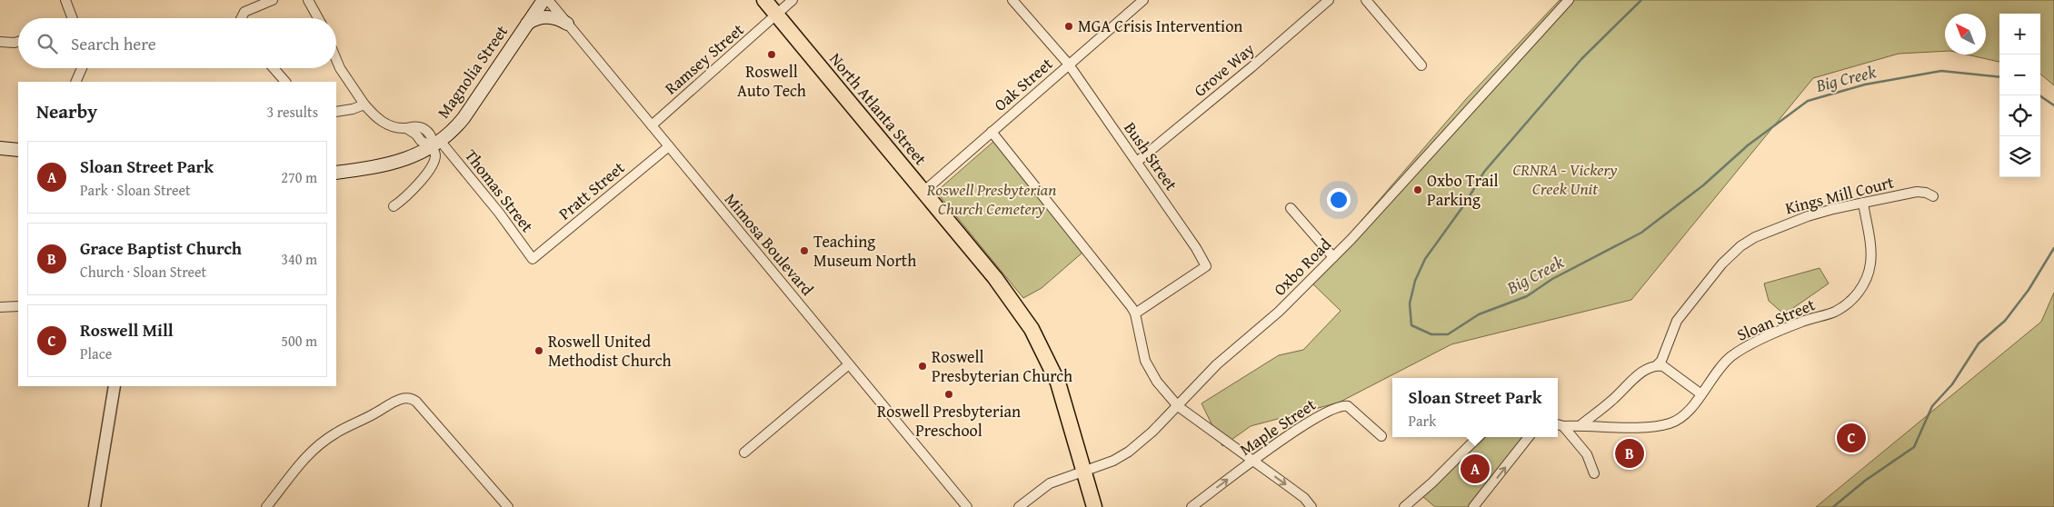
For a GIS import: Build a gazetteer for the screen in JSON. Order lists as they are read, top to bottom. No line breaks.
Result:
{"streets":{"highway":["North Atlanta Street"],"main road":["Magnolia Street"],"street":["Ramsey Street","Grove Way","Oak Street","Bush Street","Thomas Street","Pratt Street","Kings Mill Court","Mimosa Boulevard","Oxbo Road","Sloan Street","Maple Street"]},"crossings":[["Ramsey Street","North Atlanta Street"],["Ramsey Street","Mimosa Boulevard"],["Grove Way","Bush Street"],["Magnolia Street","Thomas Street"],["Oak Street","North Atlanta Street"],["Oak Street","Bush Street"],["North Atlanta Street","Oxbo Road"],["Thomas Street","Pratt Street"],["Pratt Street","Mimosa Boulevard"],["Kings Mill Court","Sloan Street"]],"water":["Big Creek"],"parks":["CRNRA - Vickery Creek Unit","Roswell Presbyterian Church Cemetery"],"places":["MGA Crisis Intervention","Roswell Auto Tech","Oxbo Trail Parking","Teaching Museum North","Roswell United Methodist Church","Roswell Presbyterian Church","Roswell Presbyterian Preschool"],"north":"top left","page":{"map_buttons":["+","−"],"search":"Search here","heading":["Nearby","3 results"],"list":[{"mark":"A","name":"Sloan Street Park","note":"Park · Sloan Street","value":"270 m"},{"mark":"B","name":"Grace Baptist Church","note":"Church · Sloan Street","value":"340 m"},{"mark":"C","name":"Roswell Mill","note":"Place","value":"500 m"}],"popup":["Sloan Street Park","Park"],"pins":["C","B","A"]}}
